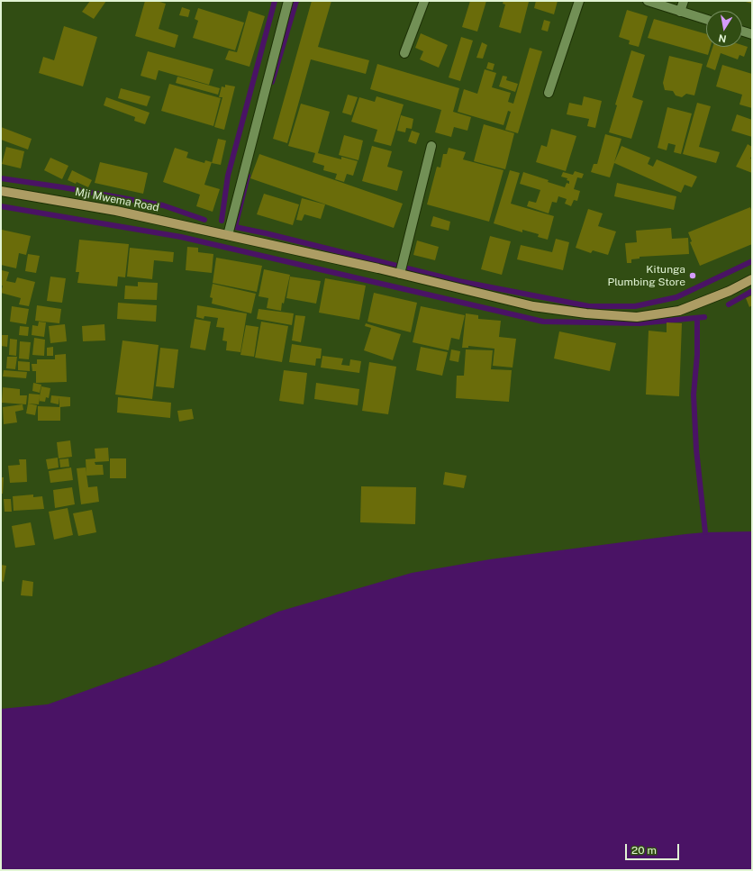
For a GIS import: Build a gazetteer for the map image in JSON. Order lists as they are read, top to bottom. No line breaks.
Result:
{"streets":{"main road":["Mji Mwema Road"]},"places":["Kitunga Plumbing Store"],"scale_bar":"20 m","north":"bottom"}
